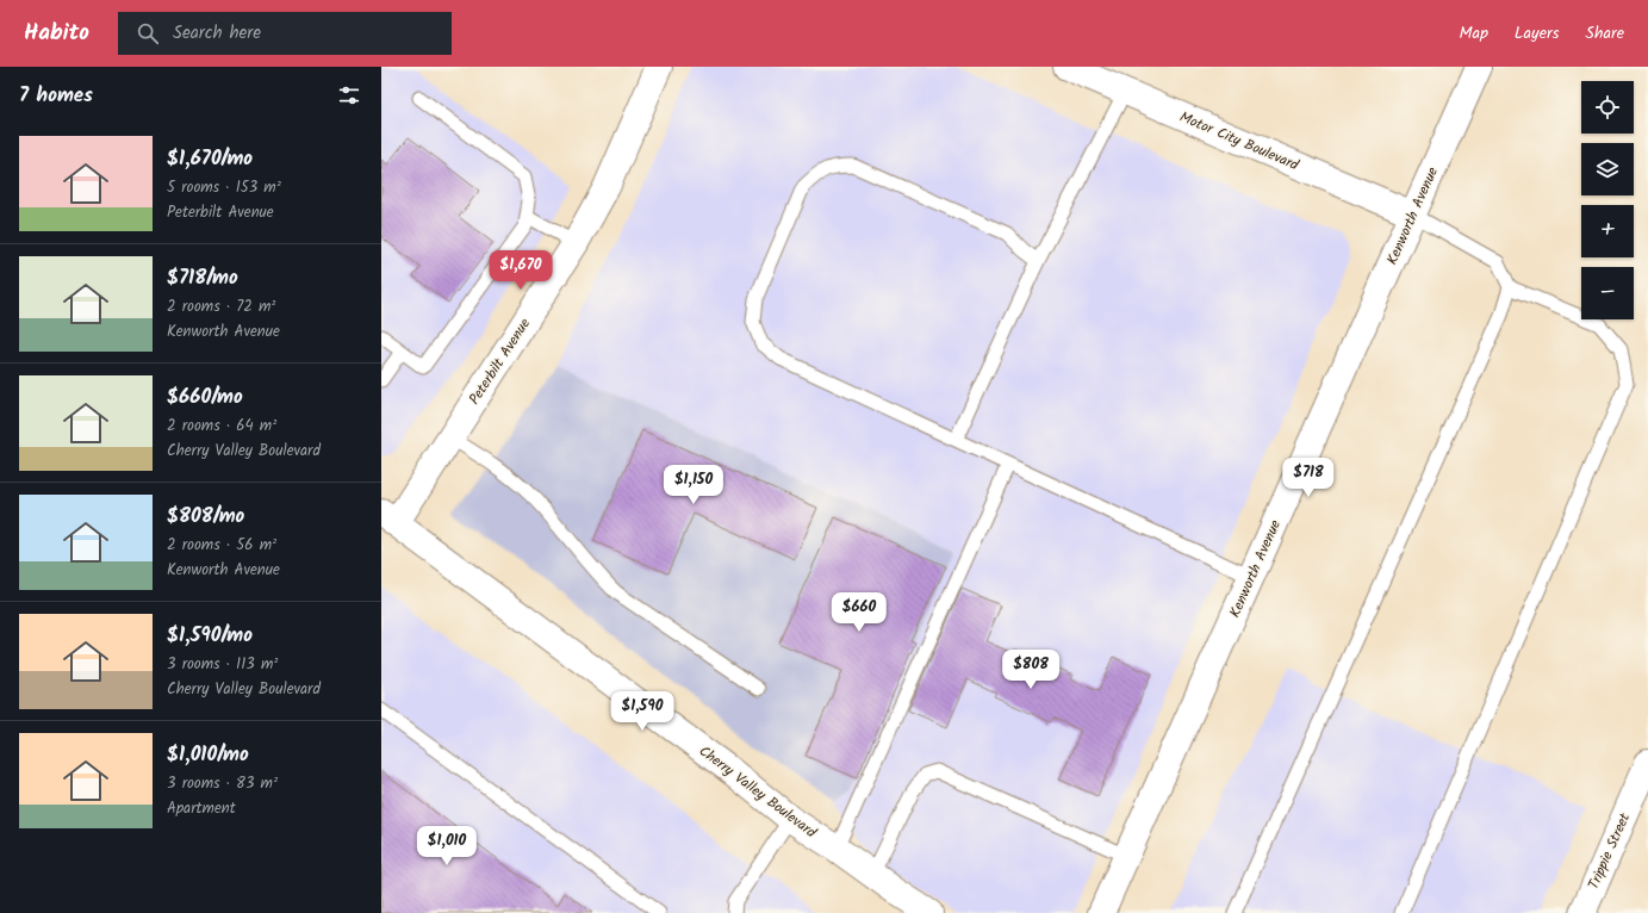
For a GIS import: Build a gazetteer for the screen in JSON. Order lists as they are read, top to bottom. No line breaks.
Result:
{"streets":{"street":["Motor City Boulevard","Kenworth Avenue","Peterbilt Avenue","Cherry Valley Boulevard","Trippie Street"]},"crossings":[["Motor City Boulevard","Kenworth Avenue"],["Peterbilt Avenue","Cherry Valley Boulevard"]],"page":{"header":"Habito","search":"Search here","nav":["Map","Layers","Share"],"heading":"7 homes","map_buttons":["+","−"],"list":[{"name":"$1,670/mo","note":"5 rooms · 153 m² · Peterbilt Avenue"},{"name":"$718/mo","note":"2 rooms · 72 m² · Kenworth Avenue"},{"name":"$660/mo","note":"2 rooms · 64 m² · Cherry Valley Boulevard"},{"name":"$808/mo","note":"2 rooms · 56 m² · Kenworth Avenue"},{"name":"$1,590/mo","note":"3 rooms · 113 m² · Cherry Valley Boulevard"},{"name":"$1,010/mo","note":"3 rooms · 83 m² · Apartment"}],"price":["$1,670","$718","$1,150","$660","$808","$1,590","$1,010"]}}
